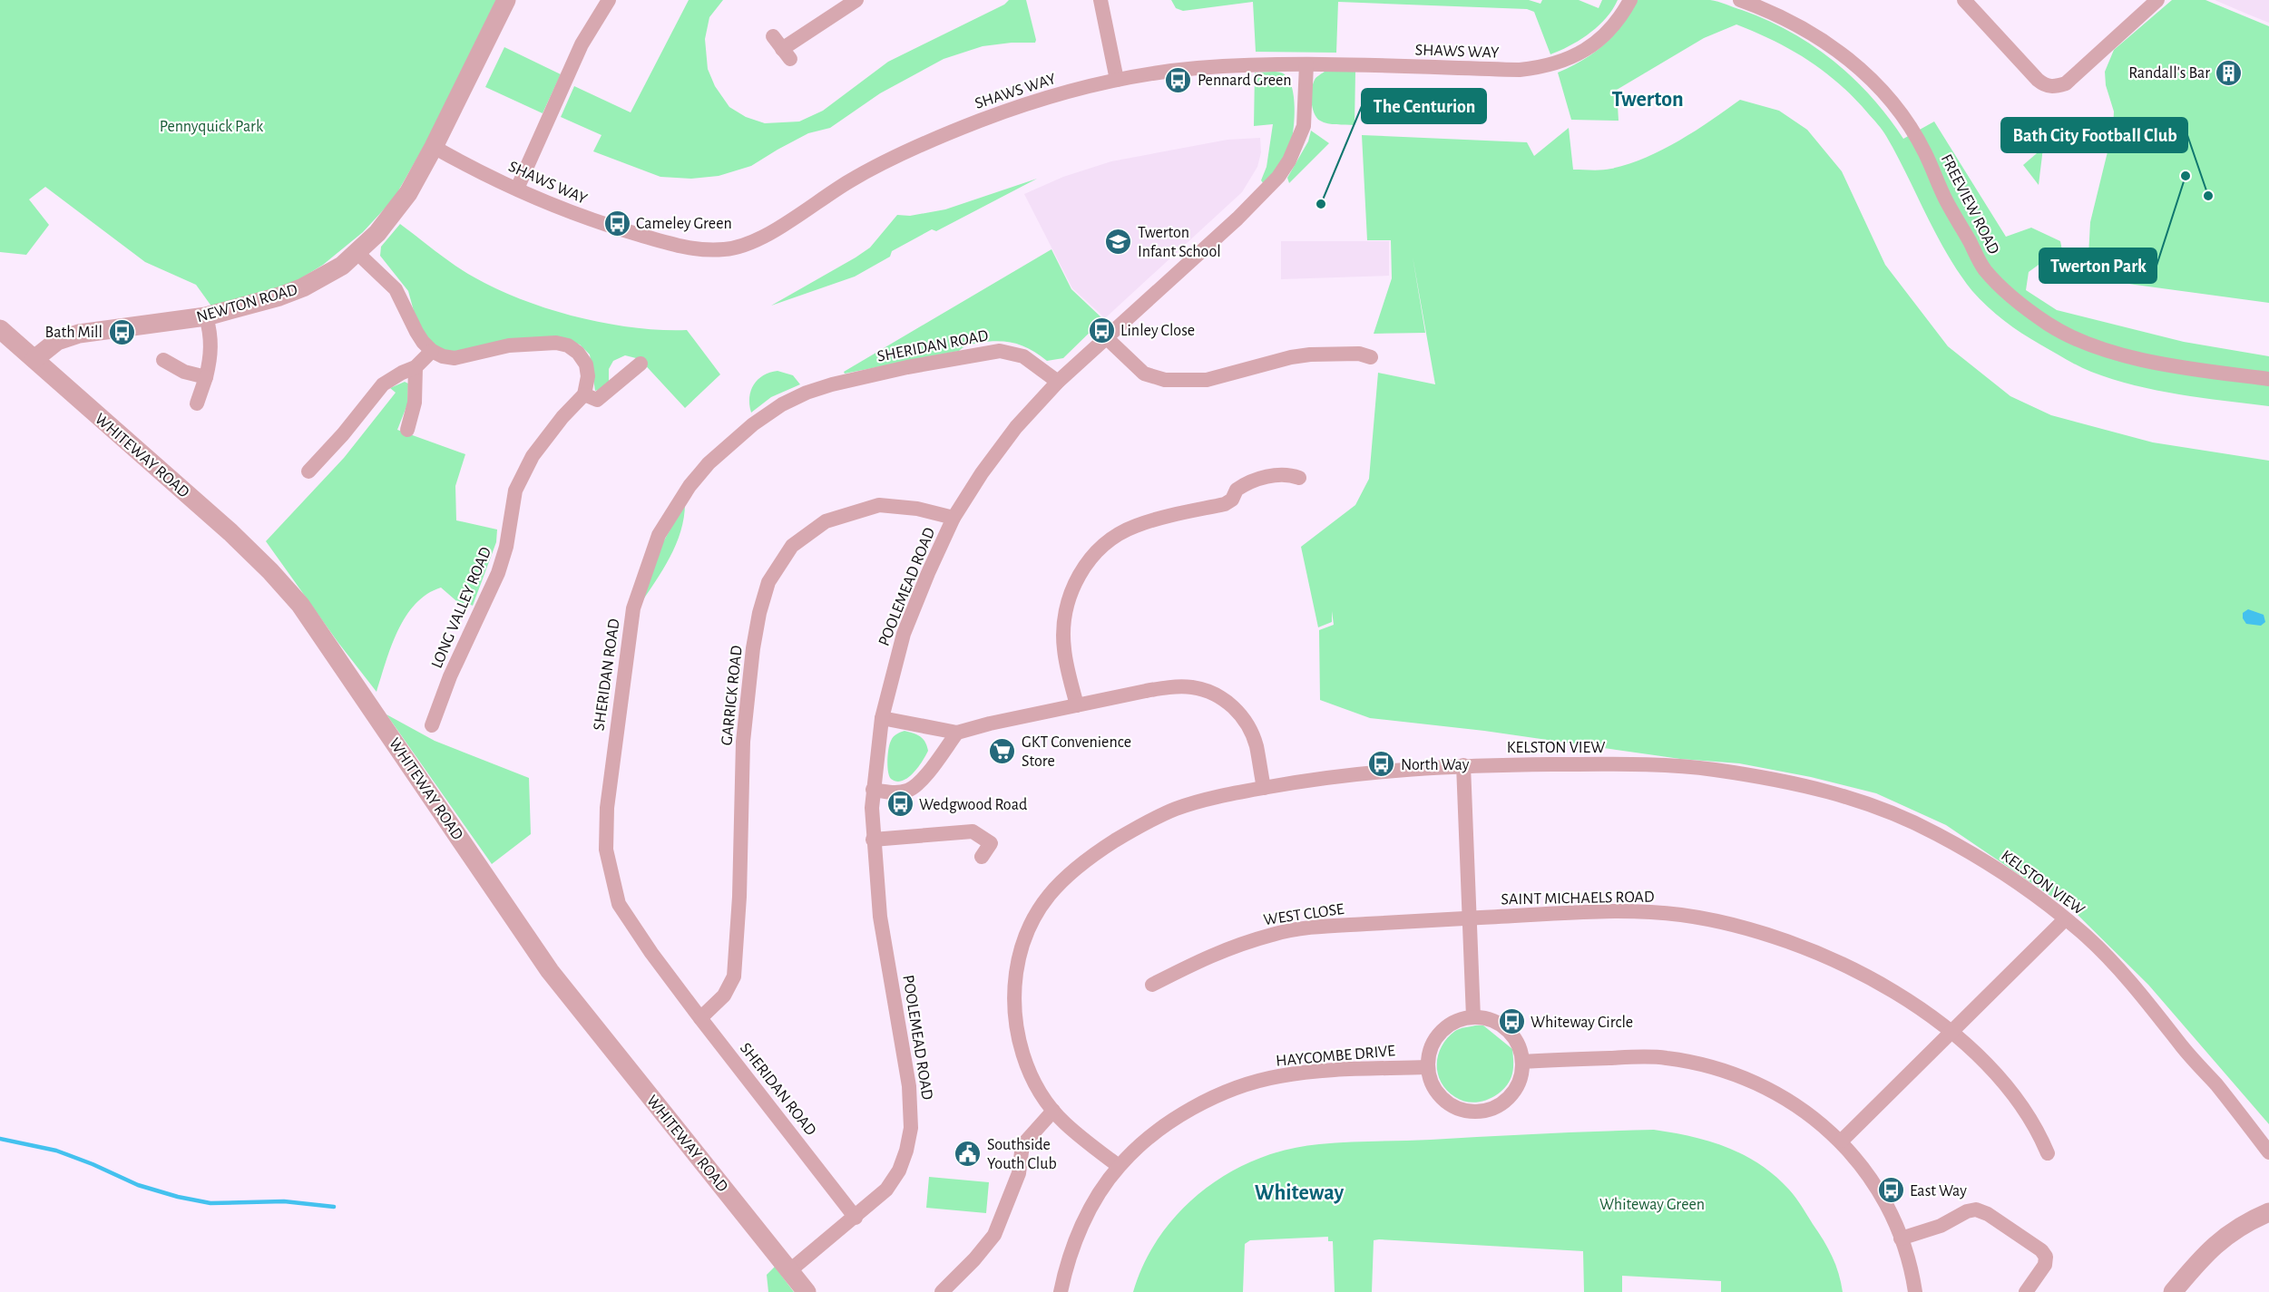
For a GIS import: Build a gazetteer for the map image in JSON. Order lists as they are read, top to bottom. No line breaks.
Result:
{"streets":{"street":["SHAWS WAY","FREEVIEW ROAD","NEWTON ROAD","SHERIDAN ROAD","WHITEWAY ROAD","POOLEMEAD ROAD","LONG VALLEY ROAD","GARRICK ROAD","KELSTON VIEW","SAINT MICHAELS ROAD","WEST CLOSE","HAYCOMBE DRIVE"]},"crossings":[["SHAWS WAY","NEWTON ROAD"],["SHAWS WAY","POOLEMEAD ROAD"],["NEWTON ROAD","WHITEWAY ROAD"],["SHERIDAN ROAD","POOLEMEAD ROAD"],["SHERIDAN ROAD","GARRICK ROAD"],["WHITEWAY ROAD","POOLEMEAD ROAD"],["POOLEMEAD ROAD","GARRICK ROAD"],["KELSTON VIEW","HAYCOMBE DRIVE"],["SAINT MICHAELS ROAD","WEST CLOSE"]],"districts":["Twerton","Whiteway"],"parks":["Pennyquick Park","Whiteway Green"],"places":{"building":["Randall's Bar"],"bus stop":["Pennard Green","Cameley Green","Linley Close","Bath Mill","North Way","Wedgwood Road","Whiteway Circle","East Way"],"other":["Twerton Park","Bath City Football Club","The Centurion"],"school or university":["Twerton Infant School"],"supermarket":["GKT Convenience Store"],"public building":["Southside Youth Club"]}}
